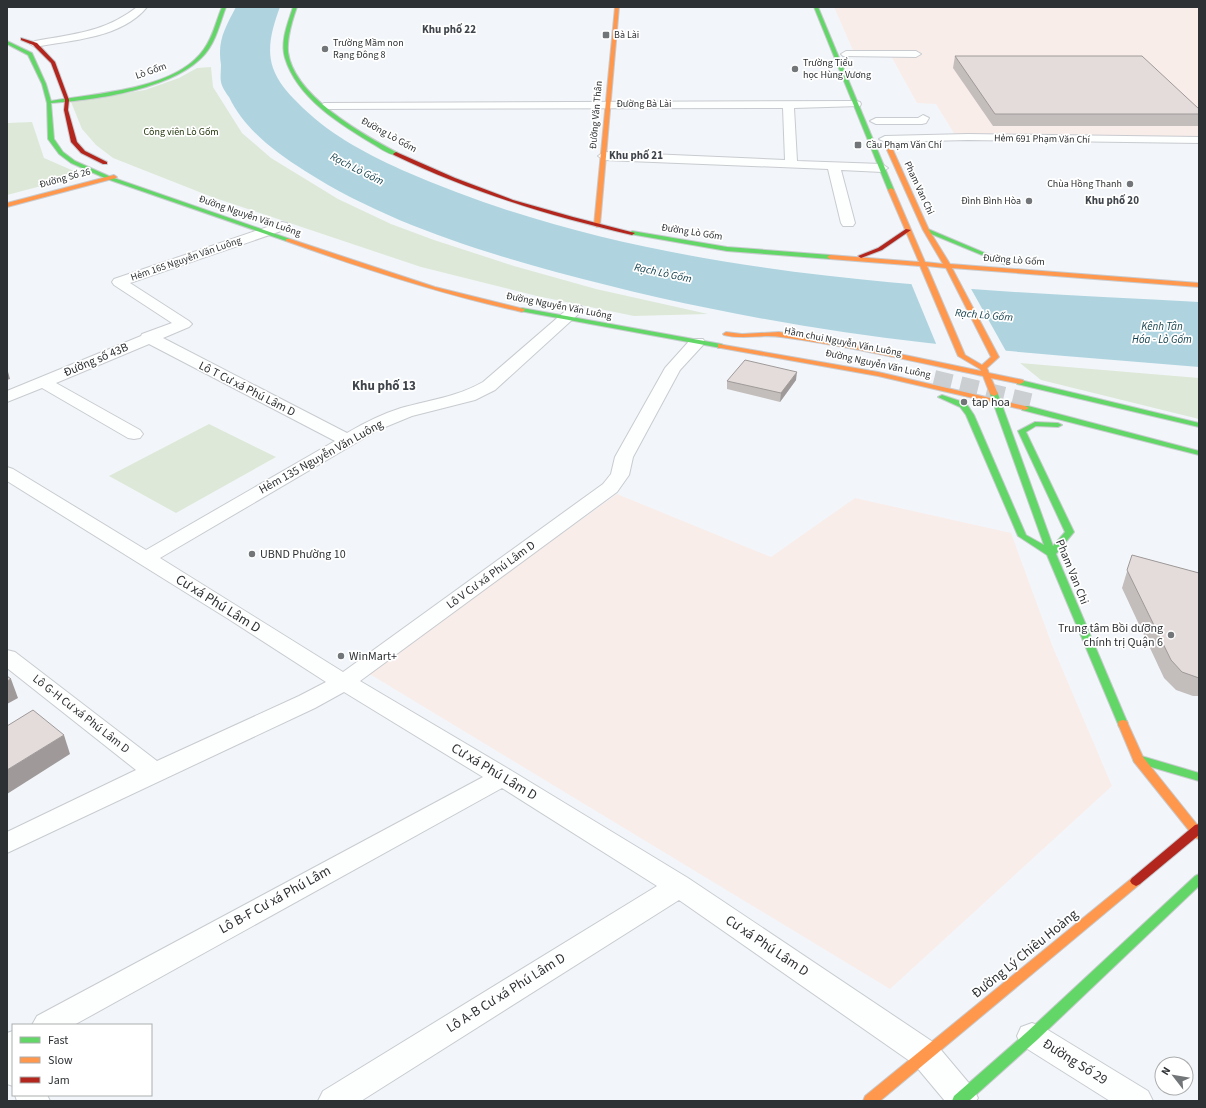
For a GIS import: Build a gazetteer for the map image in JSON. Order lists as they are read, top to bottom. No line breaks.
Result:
{"streets":{"main road":["Lò Gốm","Đường Bà Lài","Đường Văn Thân","Đường Lò Gốm","Đường Số 26","Pham Van Chi","Đường Nguyễn Văn Luông","Hầm chui Nguyễn Văn Luông","Đường Lý Chiêu Hoàng"],"street":["Hẻm 691 Phạm Văn Chí","Hẻm 165 Nguyễn Văn Luông","Đường số 43B","Lô T Cư xá Phú Lâm D","Hẻm 135 Nguyễn Văn Luông","Lô V Cư xá Phú Lâm D","Cư xá Phú Lâm D","Lô G-H Cư xá Phú Lâm D","Lô B-F Cư xá Phú Lâm","Lô A-B Cư xá Phú Lâm D","Đường Số 29"]},"crossings":[["Lò Gốm","Đường Số 26"],["Lò Gốm","Đường Nguyễn Văn Luông"],["Đường Bà Lài","Đường Văn Thân"],["Đường Bà Lài","Đường Lò Gốm"],["Đường Văn Thân","Đường Lò Gốm"],["Đường Lò Gốm","Pham Van Chi"],["Hẻm 691 Phạm Văn Chí","Pham Van Chi"],["Đường Số 26","Đường Nguyễn Văn Luông"],["Pham Van Chi","Đường Nguyễn Văn Luông"],["Pham Van Chi","Đường Lý Chiêu Hoàng"],["Đường Nguyễn Văn Luông","Hẻm 165 Nguyễn Văn Luông"],["Đường Nguyễn Văn Luông","Hầm chui Nguyễn Văn Luông"],["Đường Nguyễn Văn Luông","Hẻm 135 Nguyễn Văn Luông"],["Đường Nguyễn Văn Luông","Lô V Cư xá Phú Lâm D"],["Hẻm 165 Nguyễn Văn Luông","Đường số 43B"],["Đường số 43B","Lô T Cư xá Phú Lâm D"],["Lô T Cư xá Phú Lâm D","Hẻm 135 Nguyễn Văn Luông"],["Hẻm 135 Nguyễn Văn Luông","Cư xá Phú Lâm D"],["Lô V Cư xá Phú Lâm D","Cư xá Phú Lâm D"],["Lô V Cư xá Phú Lâm D","Lô G-H Cư xá Phú Lâm D"],["Cư xá Phú Lâm D","Lô B-F Cư xá Phú Lâm"],["Cư xá Phú Lâm D","Đường Lý Chiêu Hoàng"],["Cư xá Phú Lâm D","Lô A-B Cư xá Phú Lâm D"]],"districts":["Khu phố 22","Khu phố 21","Khu phố 20","Khu phố 13"],"water":["Rạch Lò Gốm","Kênh Tân Hóa - Lò Gốm"],"parks":["Công viên Lò Gốm"],"places":{"transit":["Bà Lài","Cầu Phạm Văn Chí"],"other":["Trường Mầm non Rạng Đông 8","Trường Tiểu học Hùng Vương","Chùa Hồng Thanh","Đình Bình Hòa","tap hoa","UBND Phường 10","Trung tâm Bồi dưỡng chính trị Quận 6","WinMart+"]},"legend":["Fast","Slow","Jam"],"north":"top left"}
